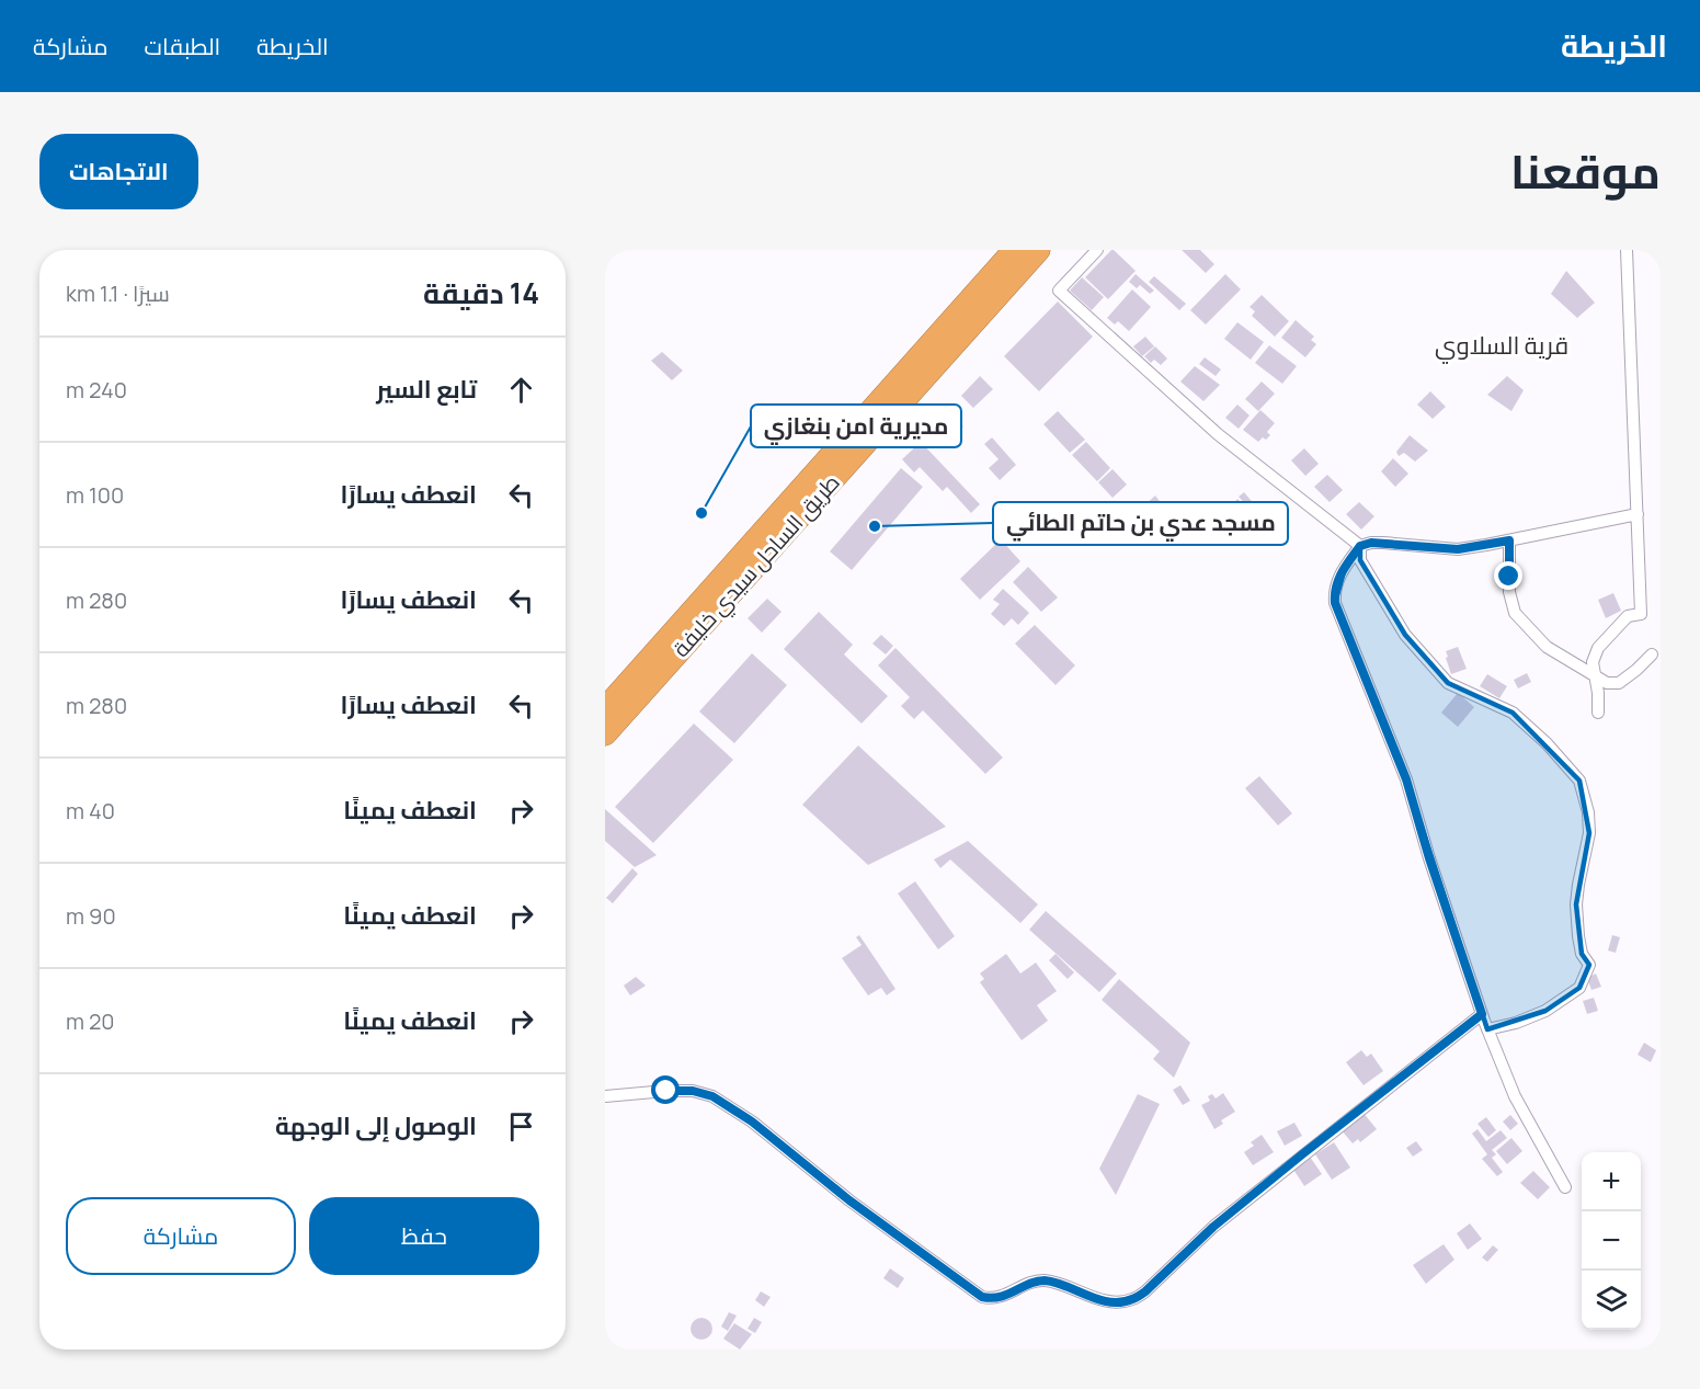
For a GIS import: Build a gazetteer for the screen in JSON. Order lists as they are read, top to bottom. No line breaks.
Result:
{"streets":{"highway":["طريق الساحل سيدي خليفة"]},"districts":["قرية السلاوي"],"places":["مديرية امن بنغازي","مسجد عدي بن حاتم الطائي"],"page":{"header":"الخريطة","nav":["الخريطة","الطبقات","مشاركة"],"title":"موقعنا","buttons":["الاتجاهات",["حفظ","مشاركة"]],"heading":["14 دقيقة","سيرًا · 1.1 km"],"list":[["تابع السير","240 m"],["انعطف يسارًا","100 m"],["انعطف يسارًا","280 m"],["انعطف يسارًا","280 m"],["انعطف يمينًا","40 m"],["انعطف يمينًا","90 m"],["انعطف يمينًا","20 m"],"الوصول إلى الوجهة"],"map_buttons":["+","−"]}}
